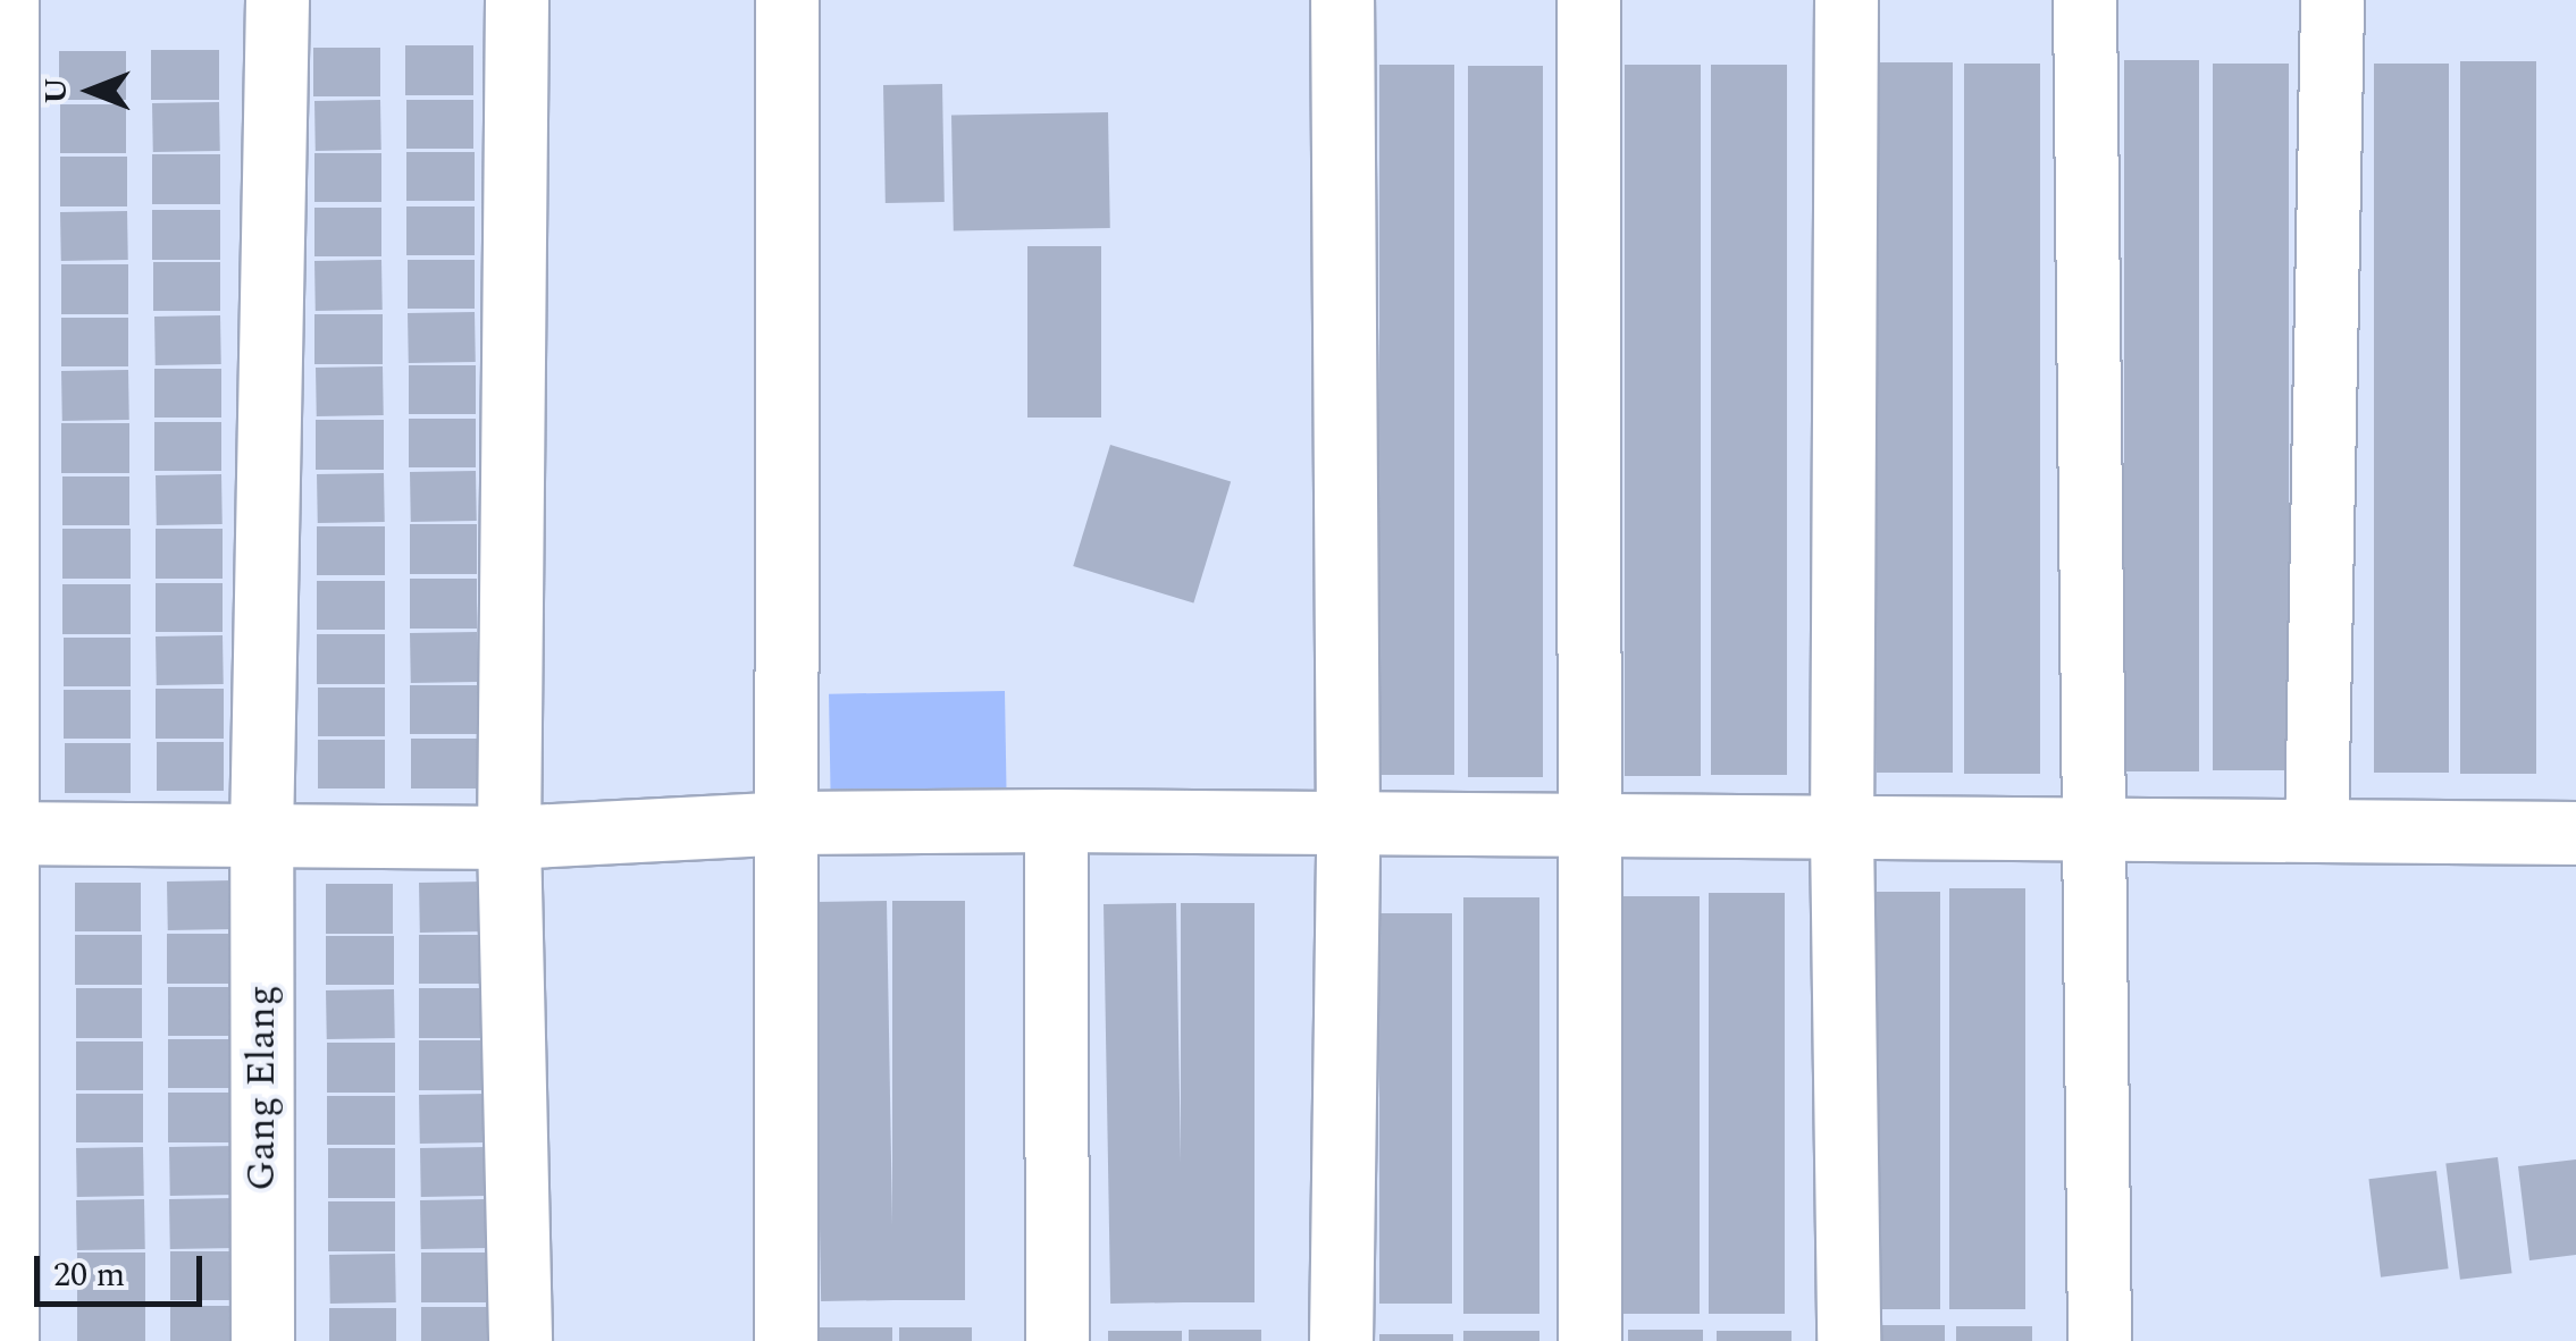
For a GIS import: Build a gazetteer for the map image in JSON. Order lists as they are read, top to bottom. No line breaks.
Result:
{"streets":{"street":["Gang Elang"]},"scale_bar":"20 m","north":"left"}
